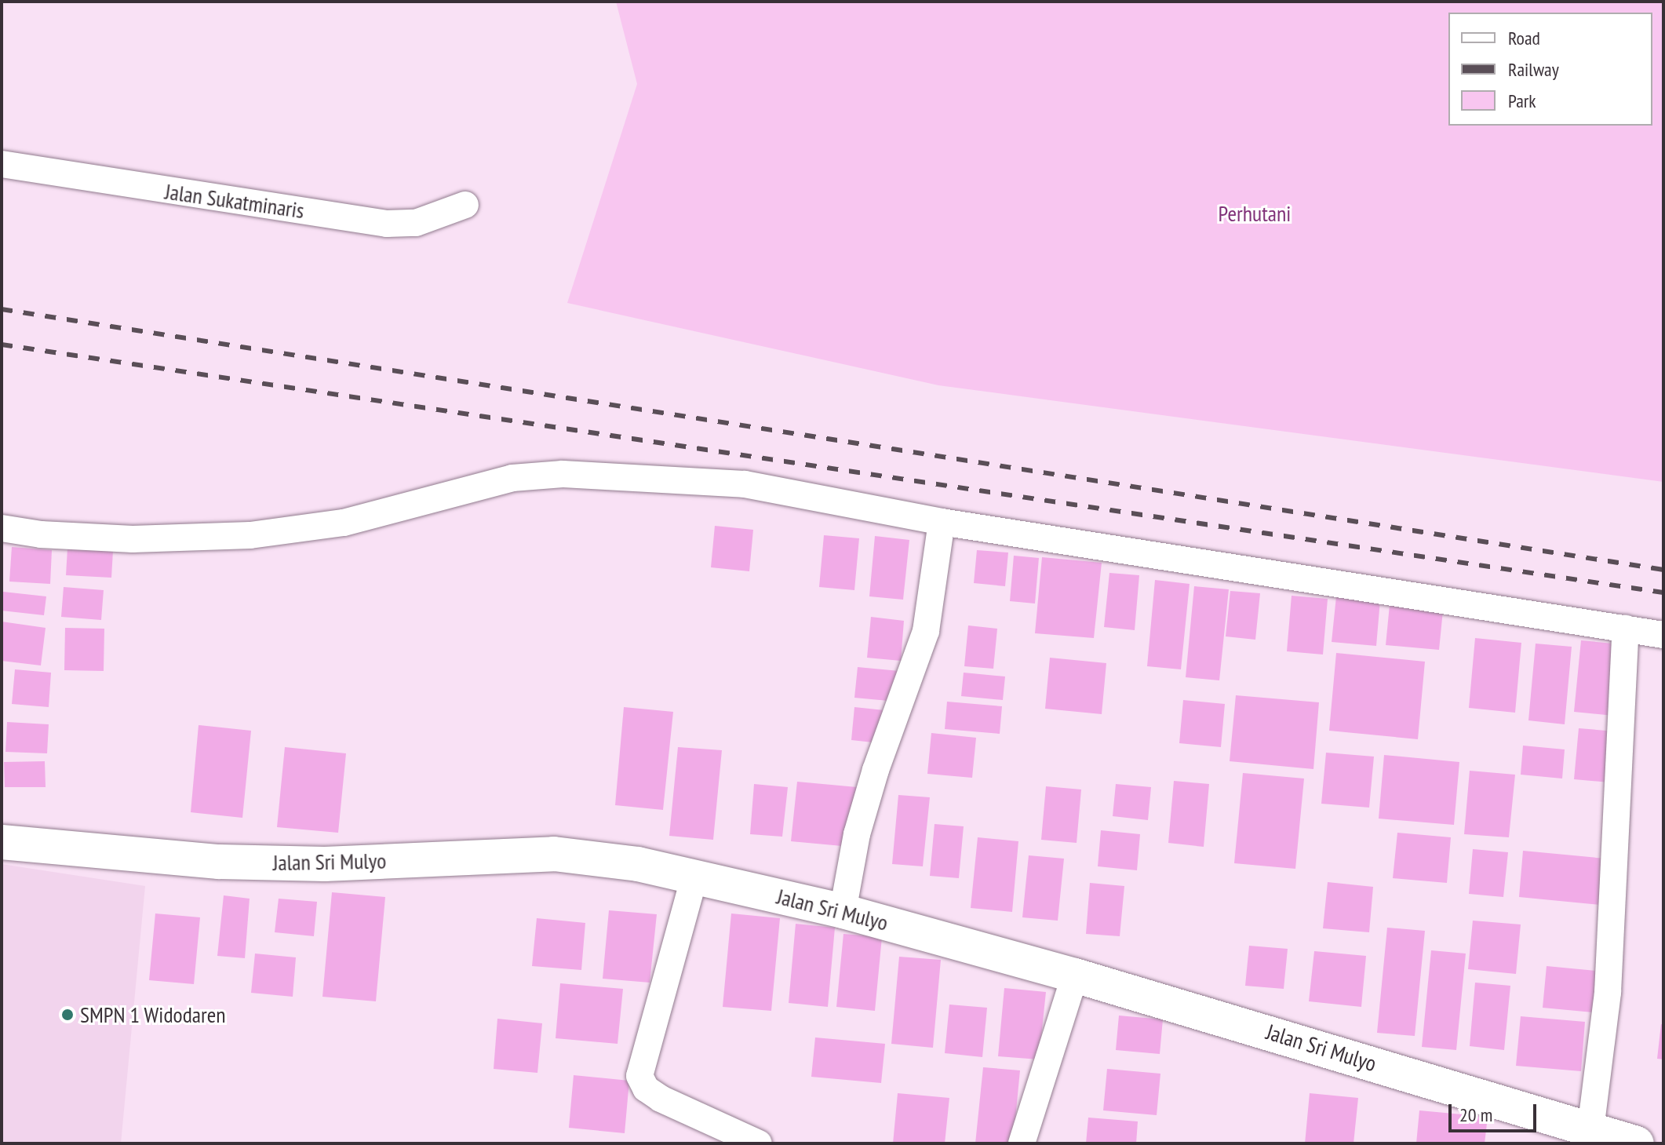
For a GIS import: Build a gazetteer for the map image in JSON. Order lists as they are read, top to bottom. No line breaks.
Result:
{"streets":{"main road":["Jalan Sri Mulyo"],"street":["Jalan Sukatminaris"]},"parks":["Perhutani"],"places":["SMPN 1 Widodaren"],"legend":["Road","Railway","Park"],"scale_bar":"20 m"}
